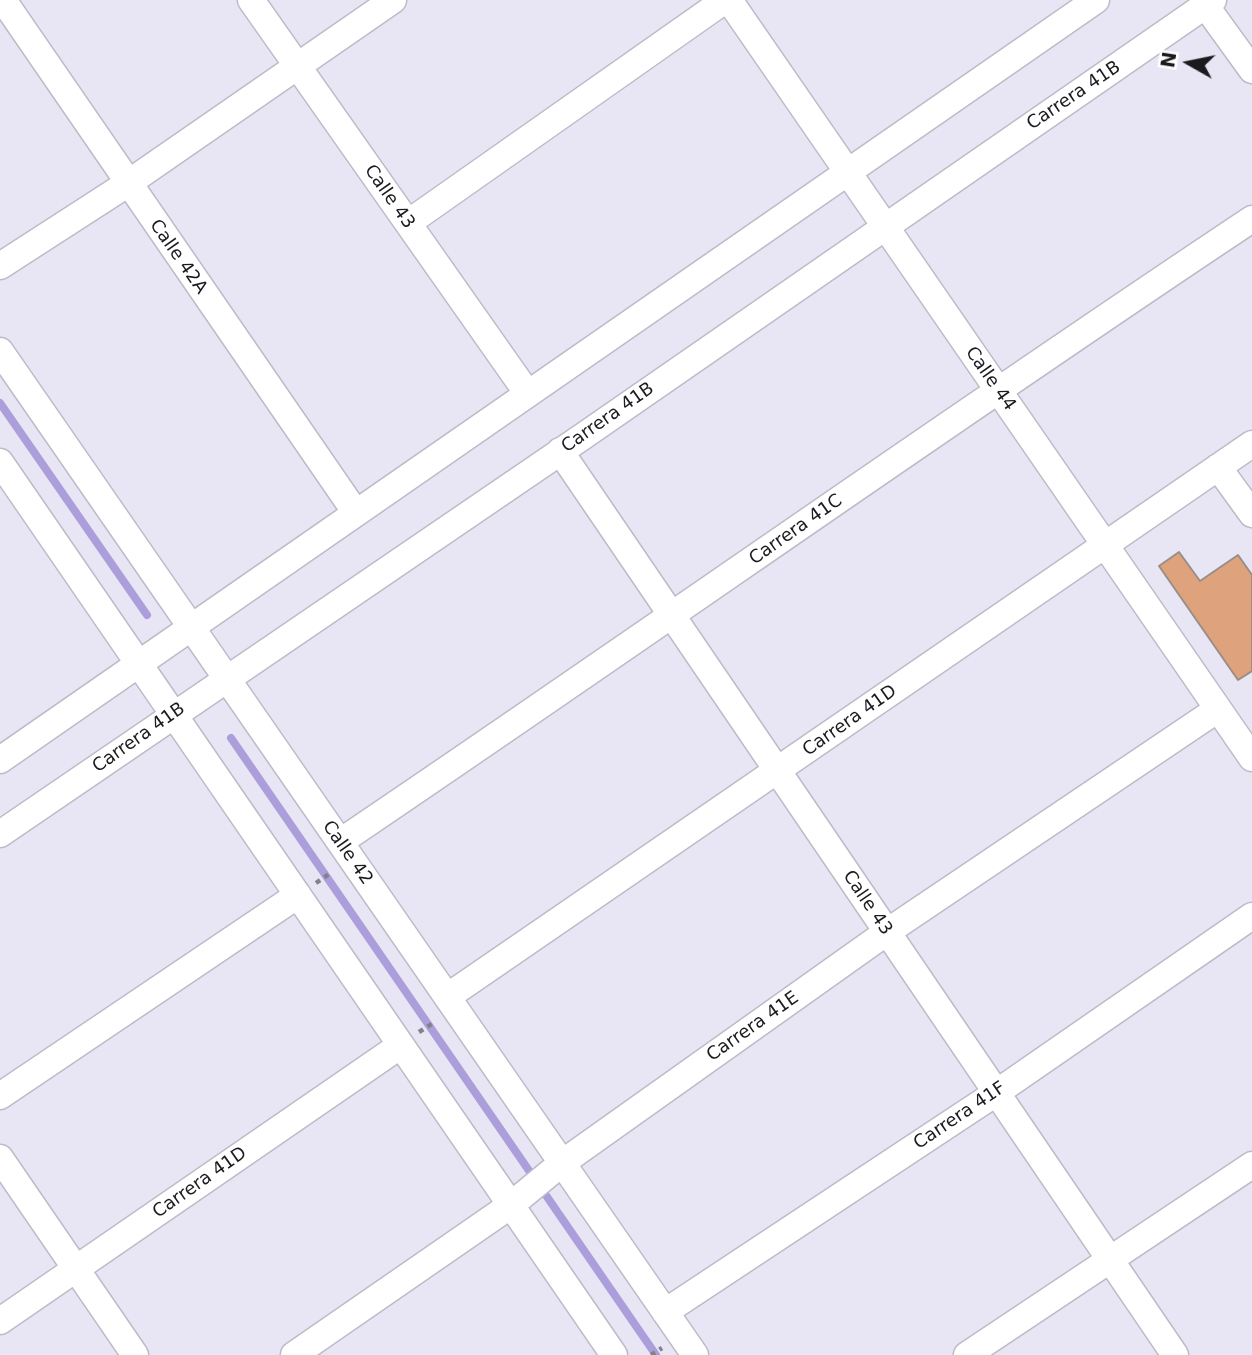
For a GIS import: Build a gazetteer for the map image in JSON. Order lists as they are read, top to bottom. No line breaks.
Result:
{"streets":{"street":["Carrera 41B","Calle 43","Calle 42A","Calle 44","Carrera 41C","Carrera 41D","Calle 42","Carrera 41E","Carrera 41F"]},"crossings":[["Carrera 41B","Calle 43"],["Carrera 41B","Calle 44"],["Carrera 41B","Calle 42"],["Calle 43","Carrera 41C"],["Calle 43","Carrera 41D"],["Calle 43","Carrera 41E"],["Calle 43","Carrera 41F"],["Calle 44","Carrera 41C"],["Calle 44","Carrera 41D"],["Calle 44","Carrera 41E"],["Carrera 41C","Calle 42"],["Carrera 41D","Calle 42"],["Calle 42","Carrera 41E"],["Calle 42","Carrera 41F"]],"north":"left"}
